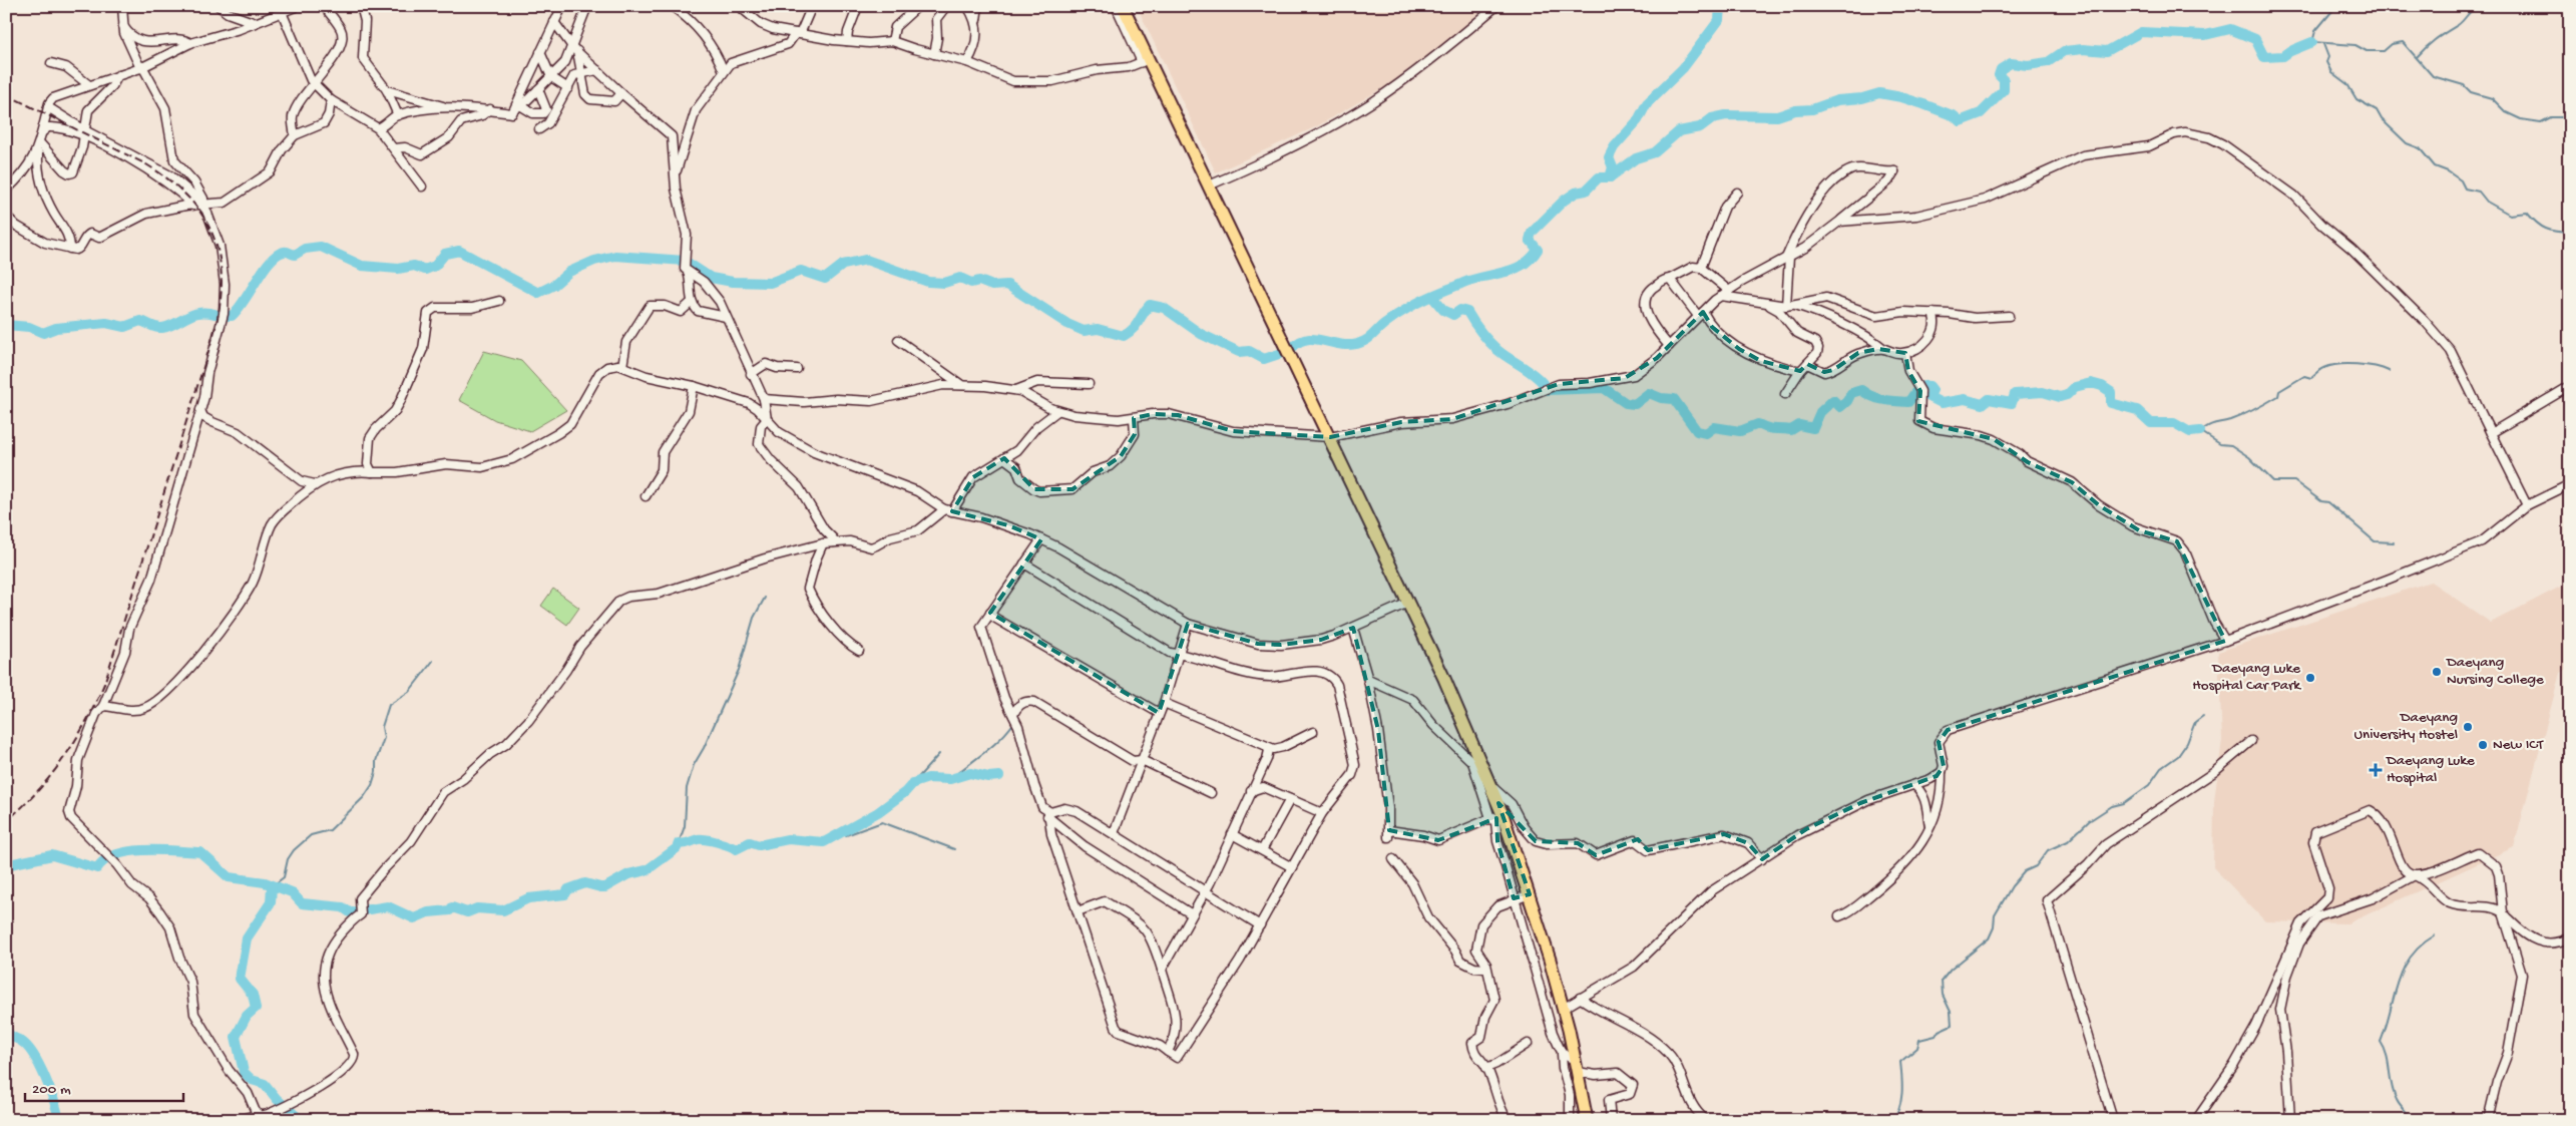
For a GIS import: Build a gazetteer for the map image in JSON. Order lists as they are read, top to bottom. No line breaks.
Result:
{"places":{"other":["Daeyang Nursing College","Daeyang Luke Hospital Car Park","Daeyang University Hostel","New ICT"],"health":["Daeyang Luke Hospital"]},"scale_bar":"200 m"}
